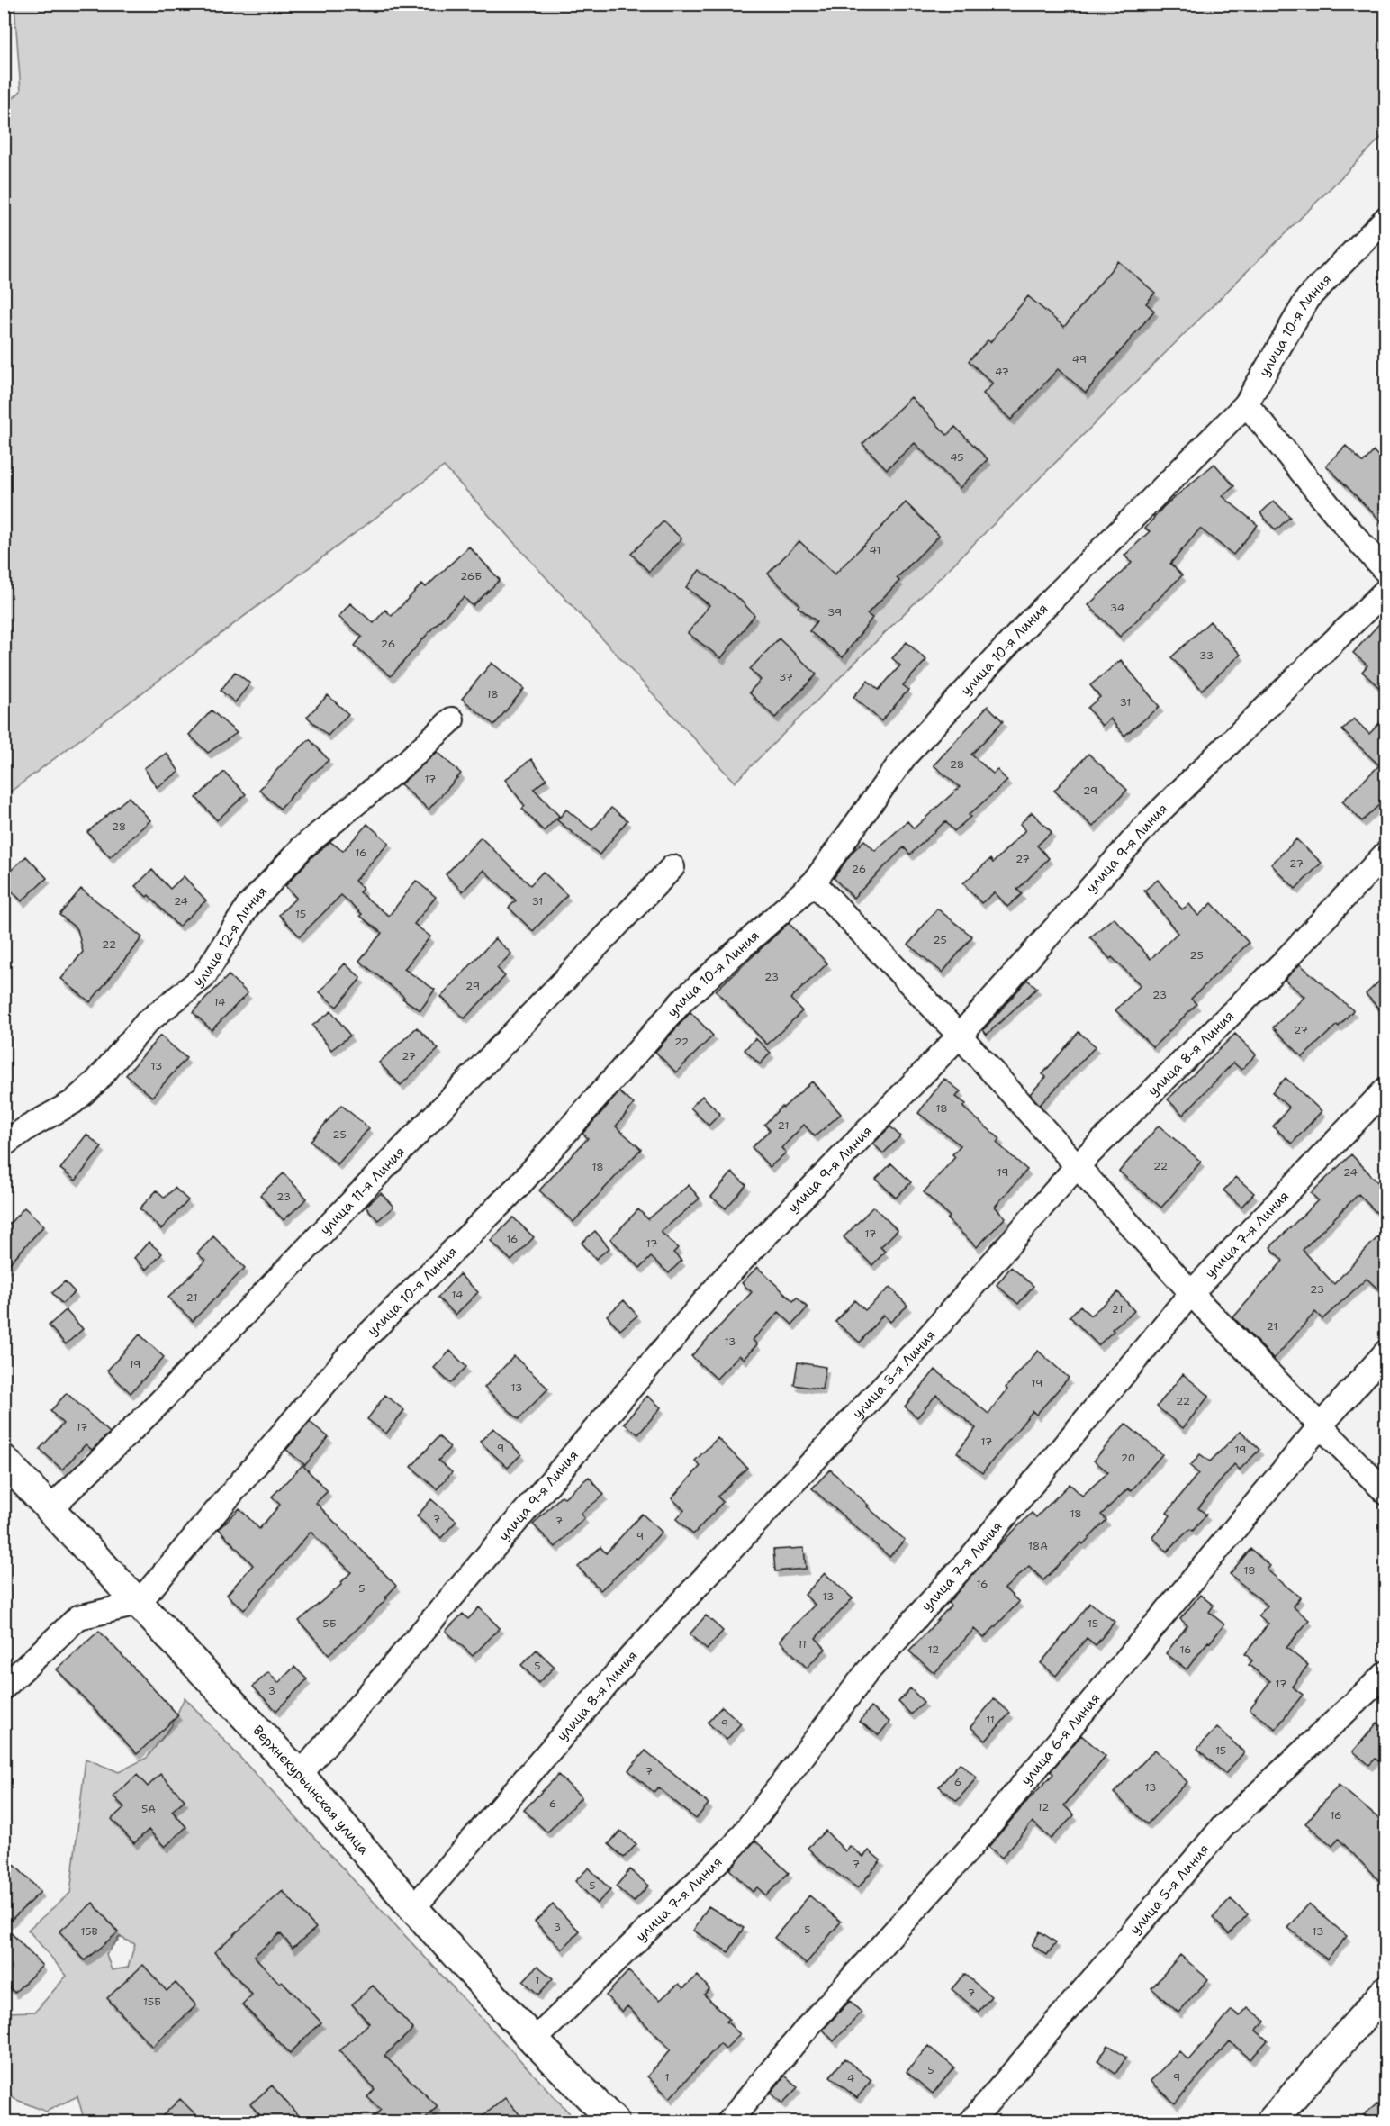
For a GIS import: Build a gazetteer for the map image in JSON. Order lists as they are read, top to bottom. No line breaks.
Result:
{"streets":{"street":["улица 10-я Линия","улица 9-я Линия","улица 12-я Линия","улица 8-я Линия","улица 11-я Линия","улица 7-я Линия","улица 6-я Линия","Верхнекурьинская улица","улица 5-я Линия"]},"crossings":[["улица 10-я Линия","Верхнекурьинская улица"],["улица 9-я Линия","Верхнекурьинская улица"],["улица 8-я Линия","Верхнекурьинская улица"],["улица 11-я Линия","Верхнекурьинская улица"],["улица 7-я Линия","Верхнекурьинская улица"]],"house_numbers":["49","47","45","41","26Б","34","39","26","33","37","18","31","28","17","29","28","16","27","27","26","24","31","15","25","22","25","23","29","23","14","27","22","27","13","18","21","25","22","18","19","24","23","17","16","17","23","14","21","21","21","13","19","19","13","22","17","17","9","19","20","18","7","7","9","18А","18","16","5","13","5Б","15","11","12","16","5","17","3","11","9","15","7","6","13","6","12","5А","16","7","5","3","5","15В","13","1","7","15Б","5","1","9","4"]}
